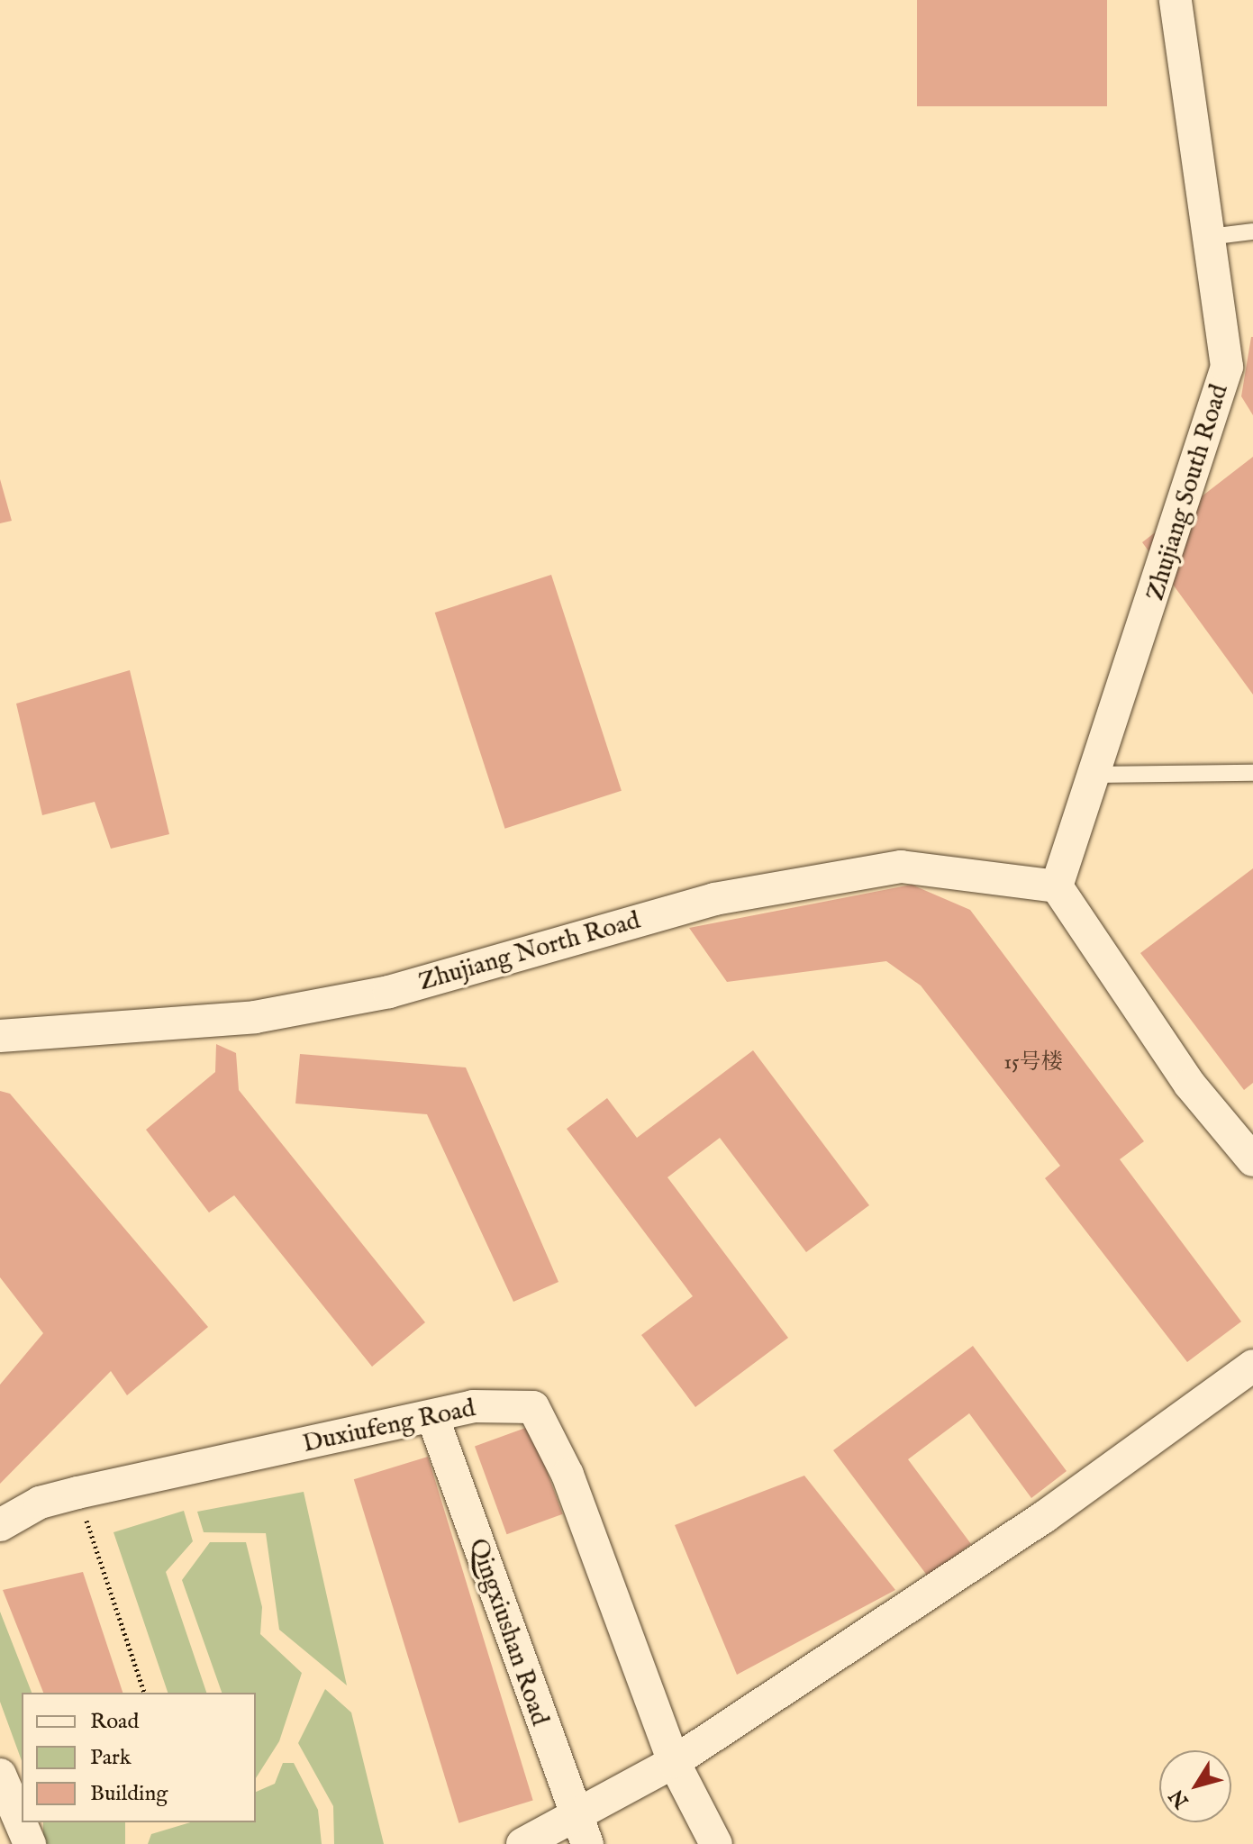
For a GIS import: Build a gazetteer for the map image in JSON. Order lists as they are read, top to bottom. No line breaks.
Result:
{"streets":{"street":["Zhujiang South Road","Zhujiang North Road","Duxiufeng Road","Qingxiushan Road"]},"crossings":[["Zhujiang South Road","Zhujiang North Road"],["Duxiufeng Road","Qingxiushan Road"]],"house_numbers":["15号楼"],"legend":["Road","Park","Building"],"north":"bottom left"}
